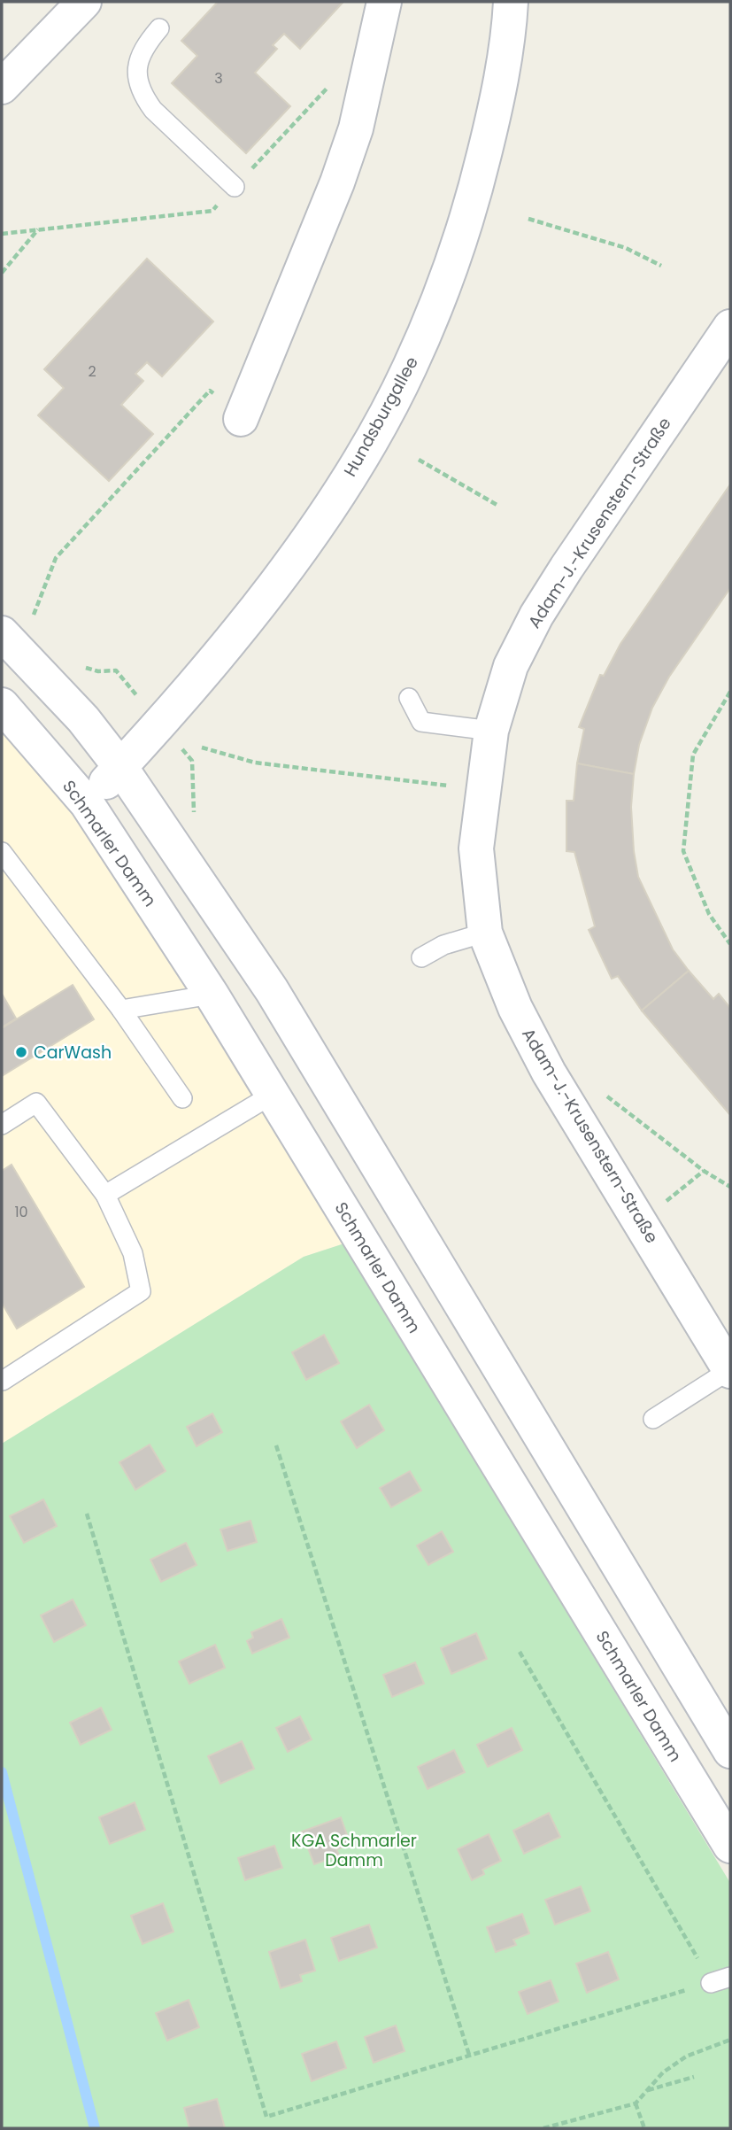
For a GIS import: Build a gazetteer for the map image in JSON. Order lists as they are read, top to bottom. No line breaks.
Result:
{"streets":{"street":["Hundsburgallee","Adam-J.-Krusenstern-Straße","Schmarler Damm"]},"crossings":[["Hundsburgallee","Schmarler Damm"]],"parks":["KGA Schmarler Damm"],"places":["CarWash"],"house_numbers":["3","2","10"]}
